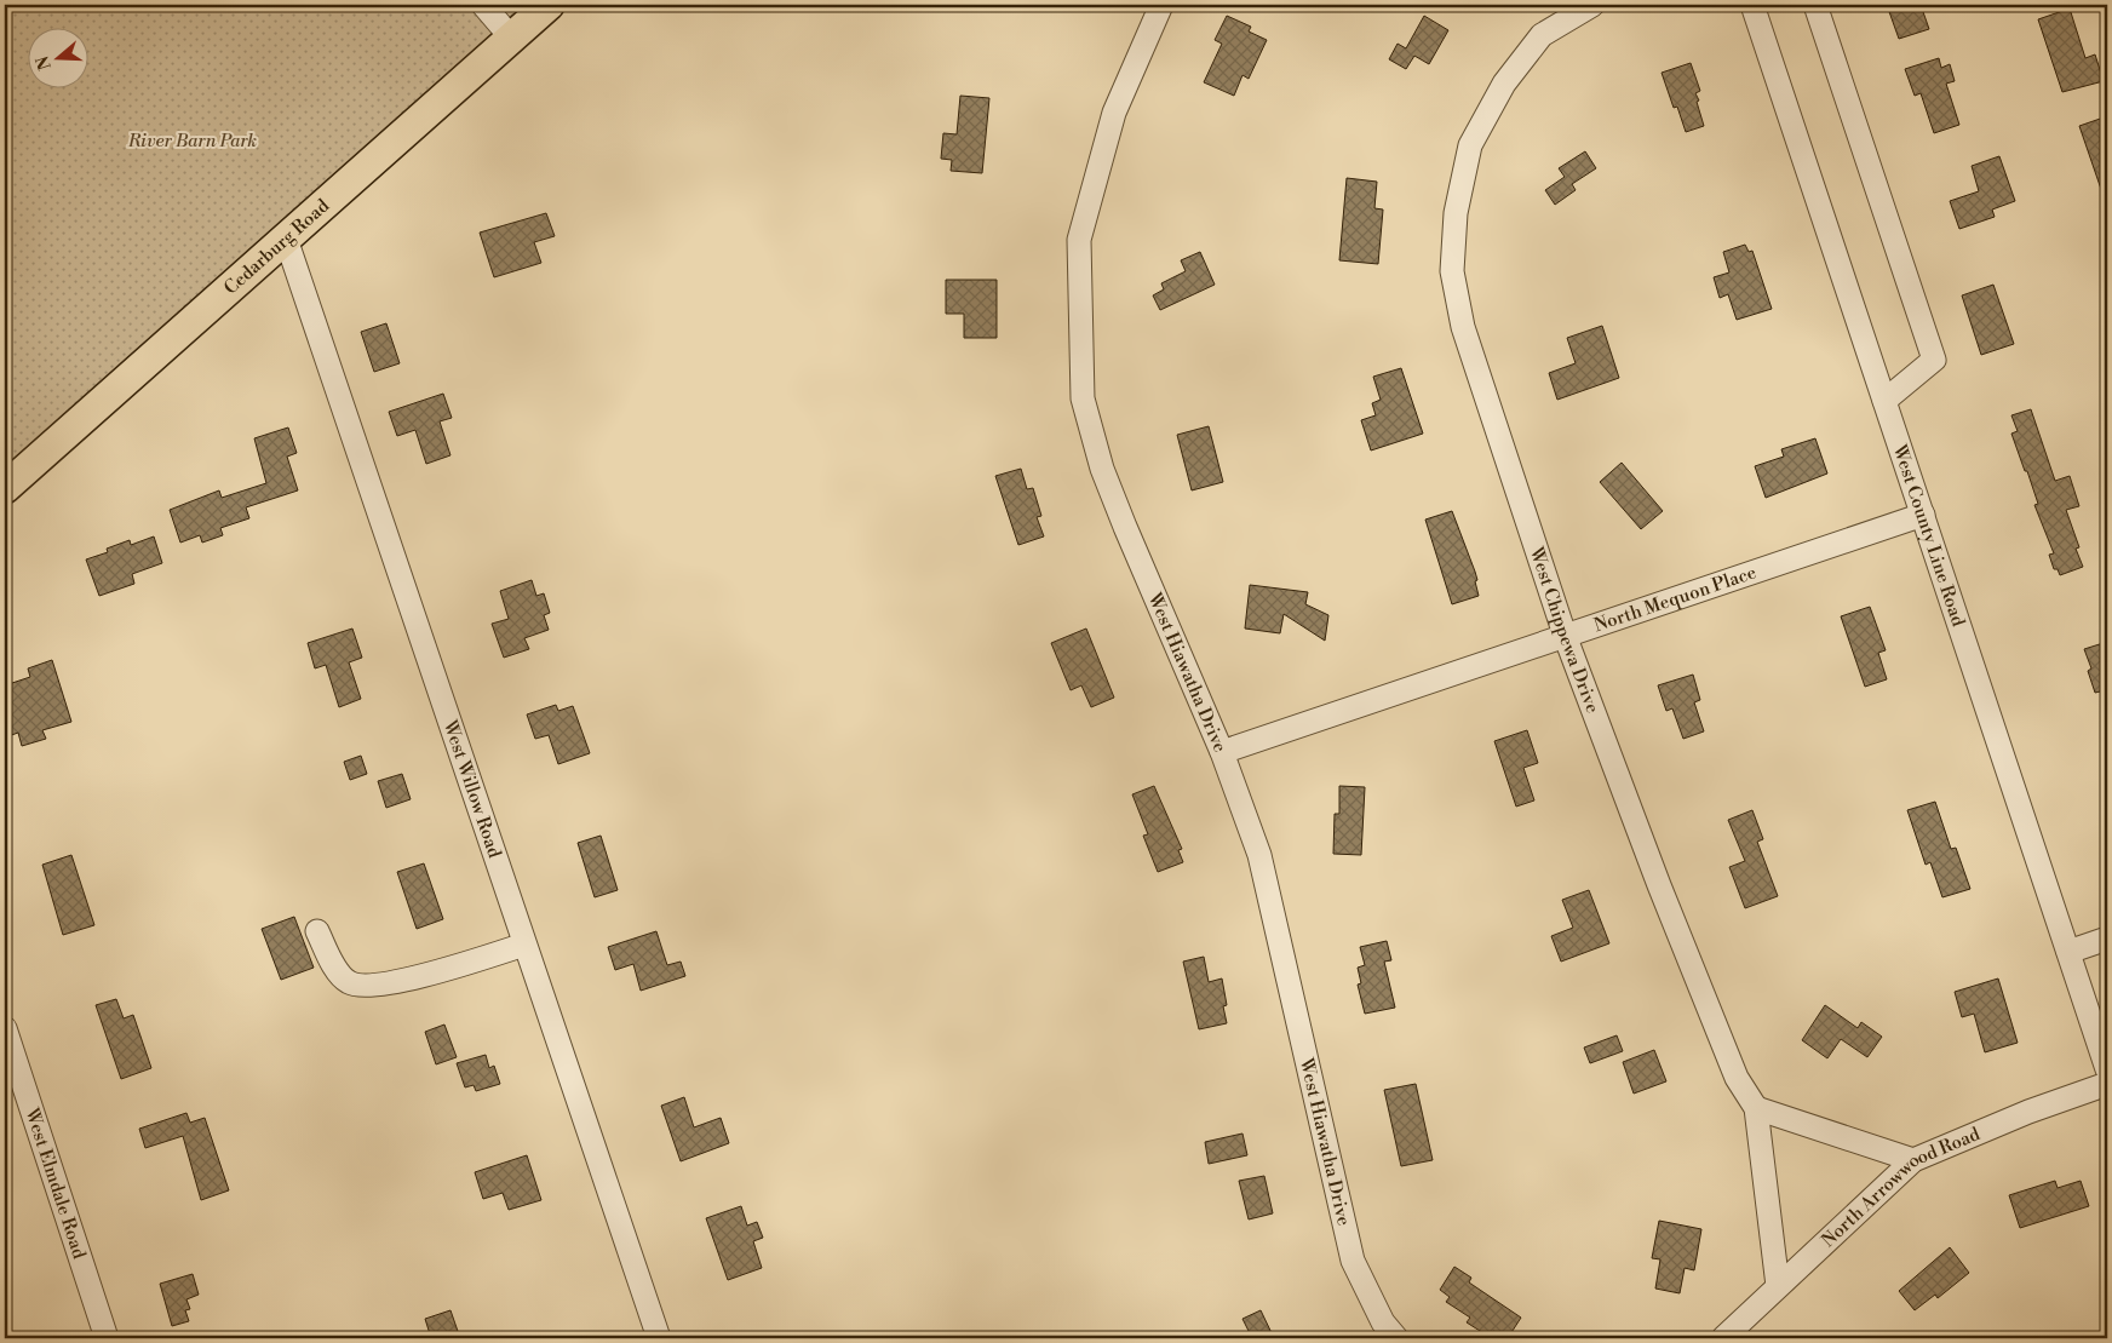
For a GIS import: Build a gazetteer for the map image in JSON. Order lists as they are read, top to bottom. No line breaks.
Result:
{"streets":{"main road":["Cedarburg Road"],"street":["West County Line Road","North Mequon Place","West Chippewa Drive","West Hiawatha Drive","West Willow Road","West Elmdale Road","North Arrowwood Road"]},"crossings":[["Cedarburg Road","West Willow Road"],["West County Line Road","North Mequon Place"],["North Mequon Place","West Chippewa Drive"],["North Mequon Place","West Hiawatha Drive"],["West Chippewa Drive","North Arrowwood Road"]],"parks":["River Barn Park"],"north":"left"}
